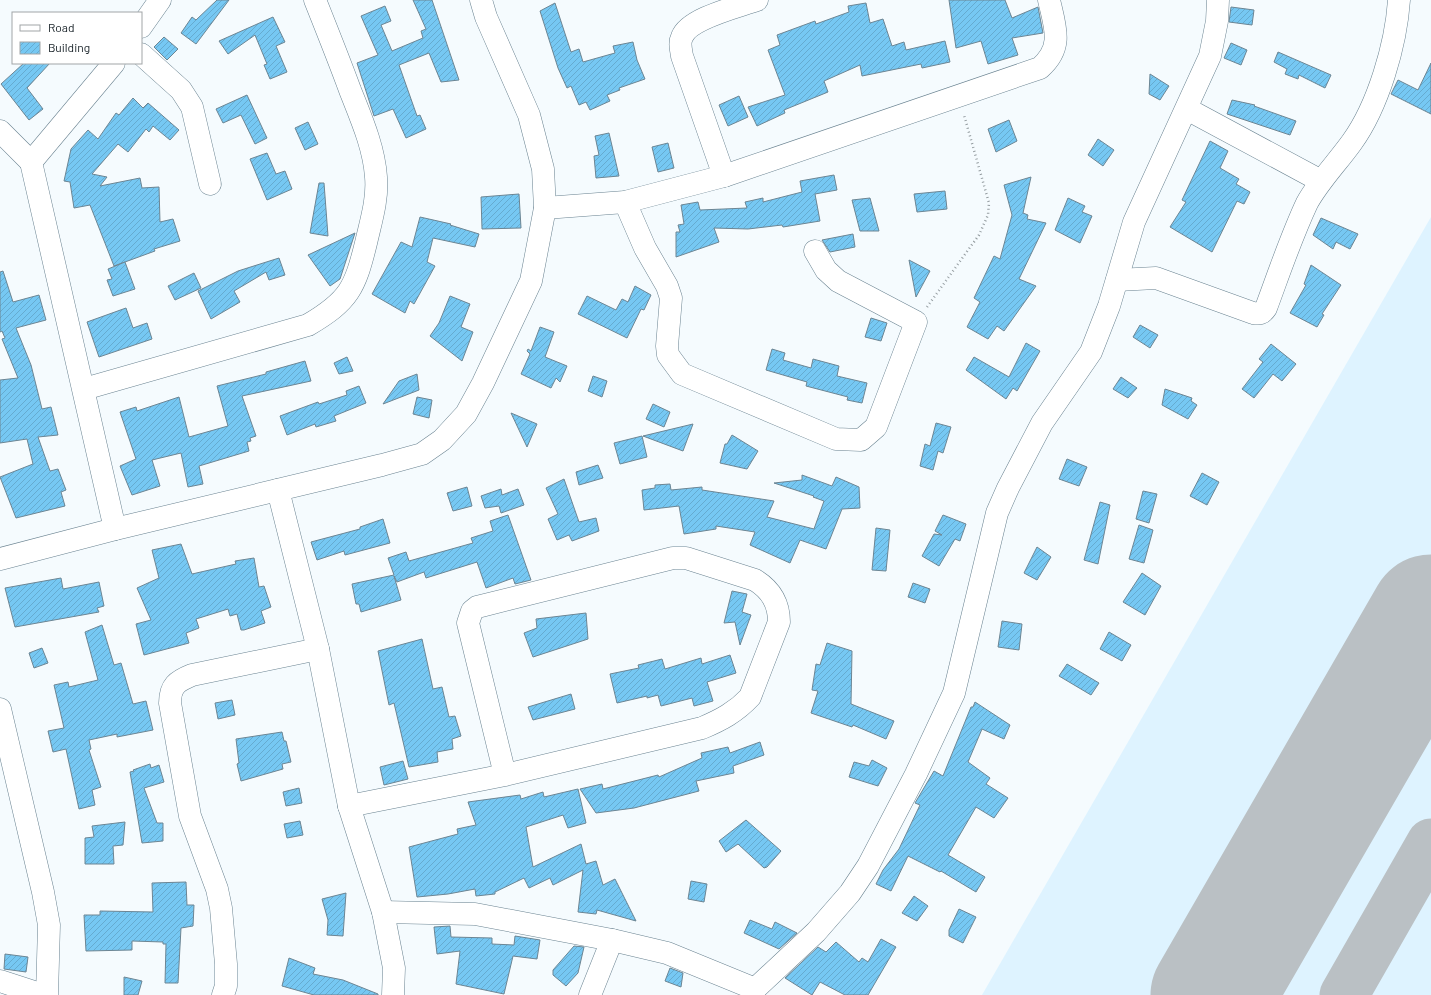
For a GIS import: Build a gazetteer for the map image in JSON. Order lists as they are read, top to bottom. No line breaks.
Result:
{"legend":["Road","Building"]}
